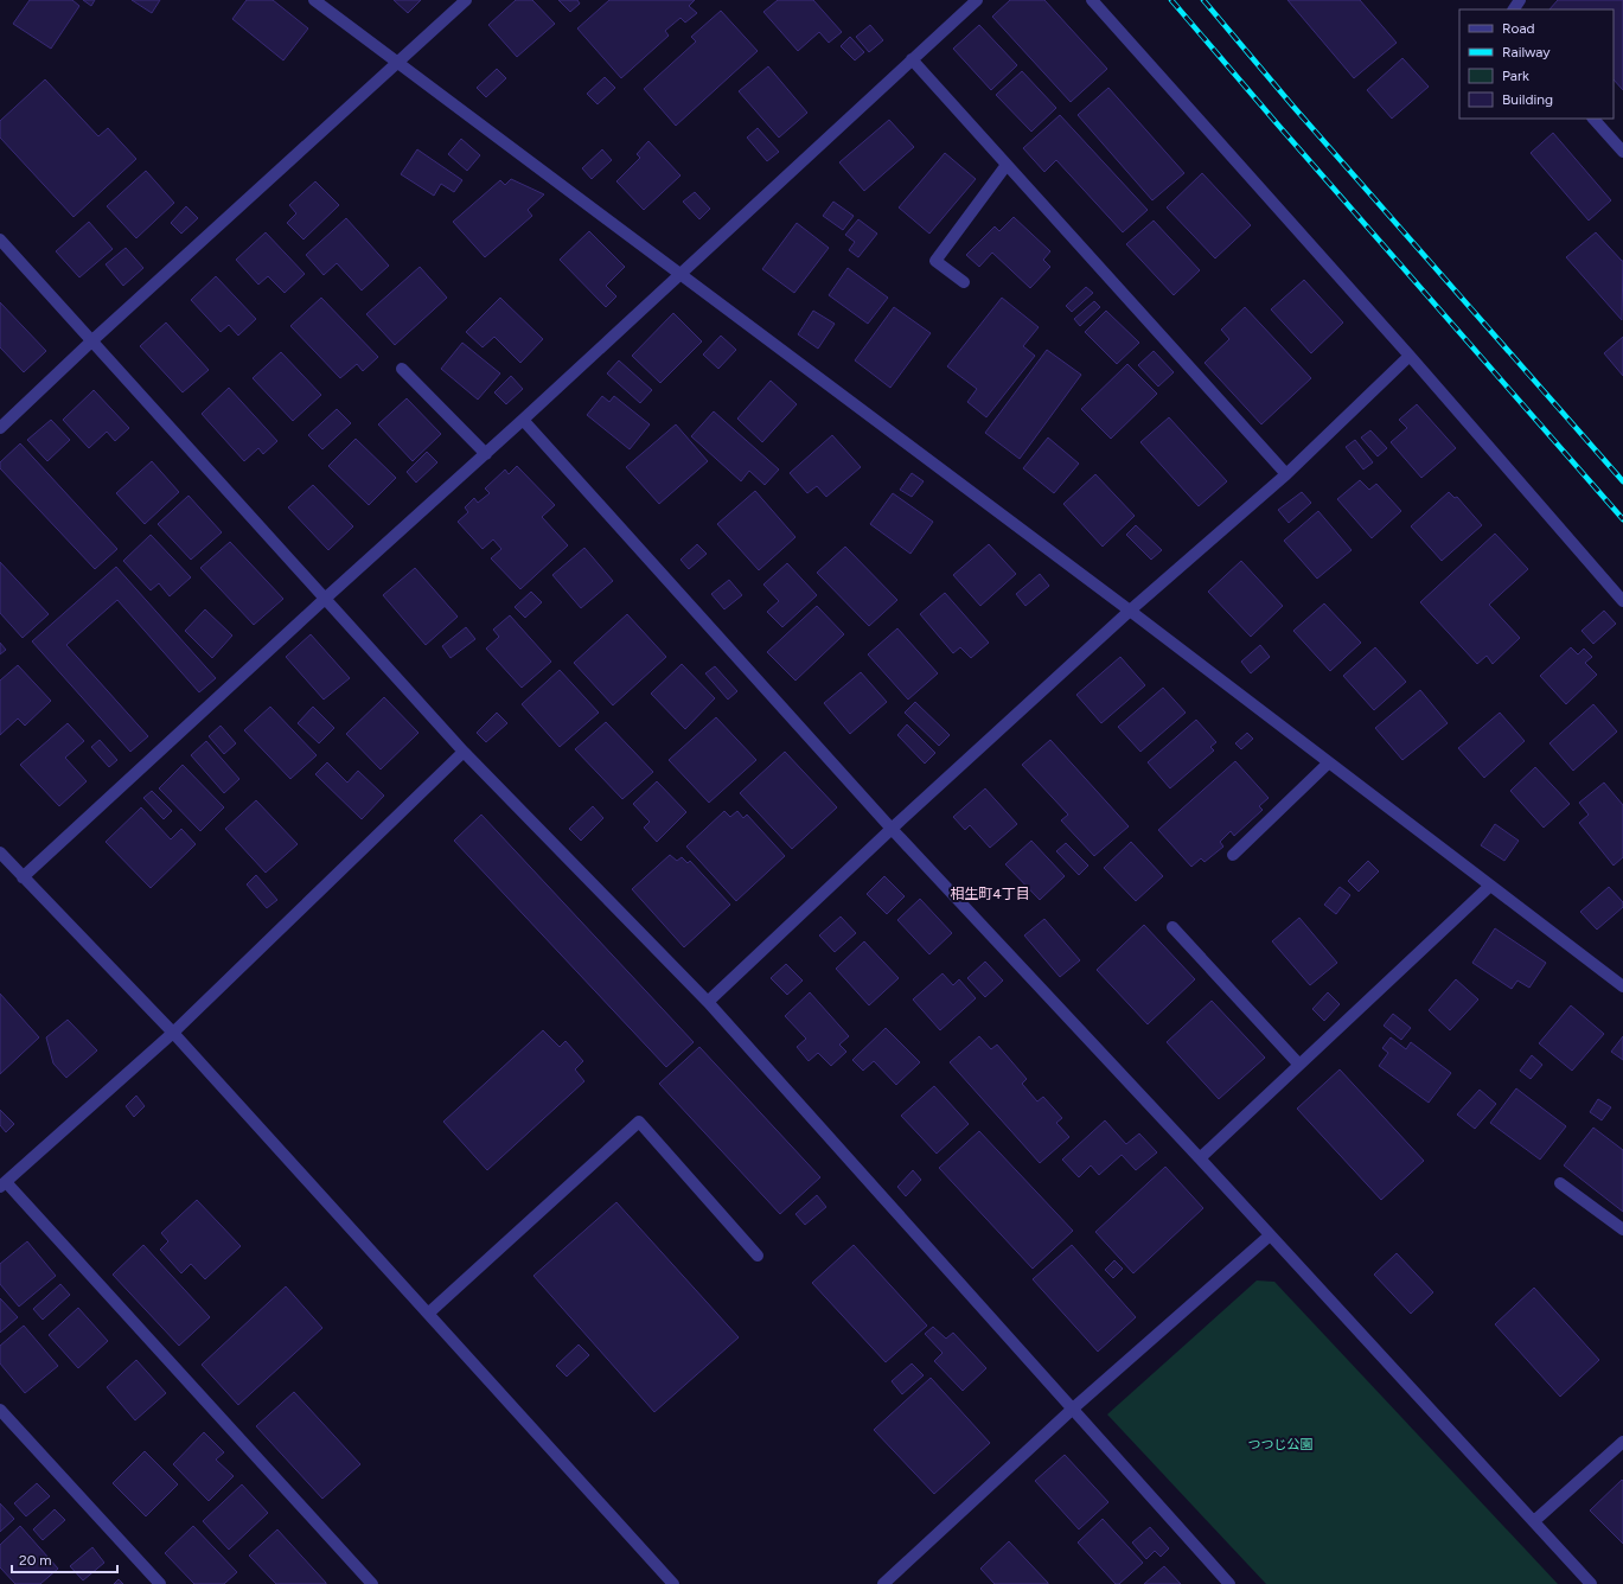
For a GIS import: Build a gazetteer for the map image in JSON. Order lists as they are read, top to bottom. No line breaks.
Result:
{"districts":["相生町4丁目"],"parks":["つつじ公園"],"legend":["Road","Railway","Park","Building"],"scale_bar":"20 m"}
